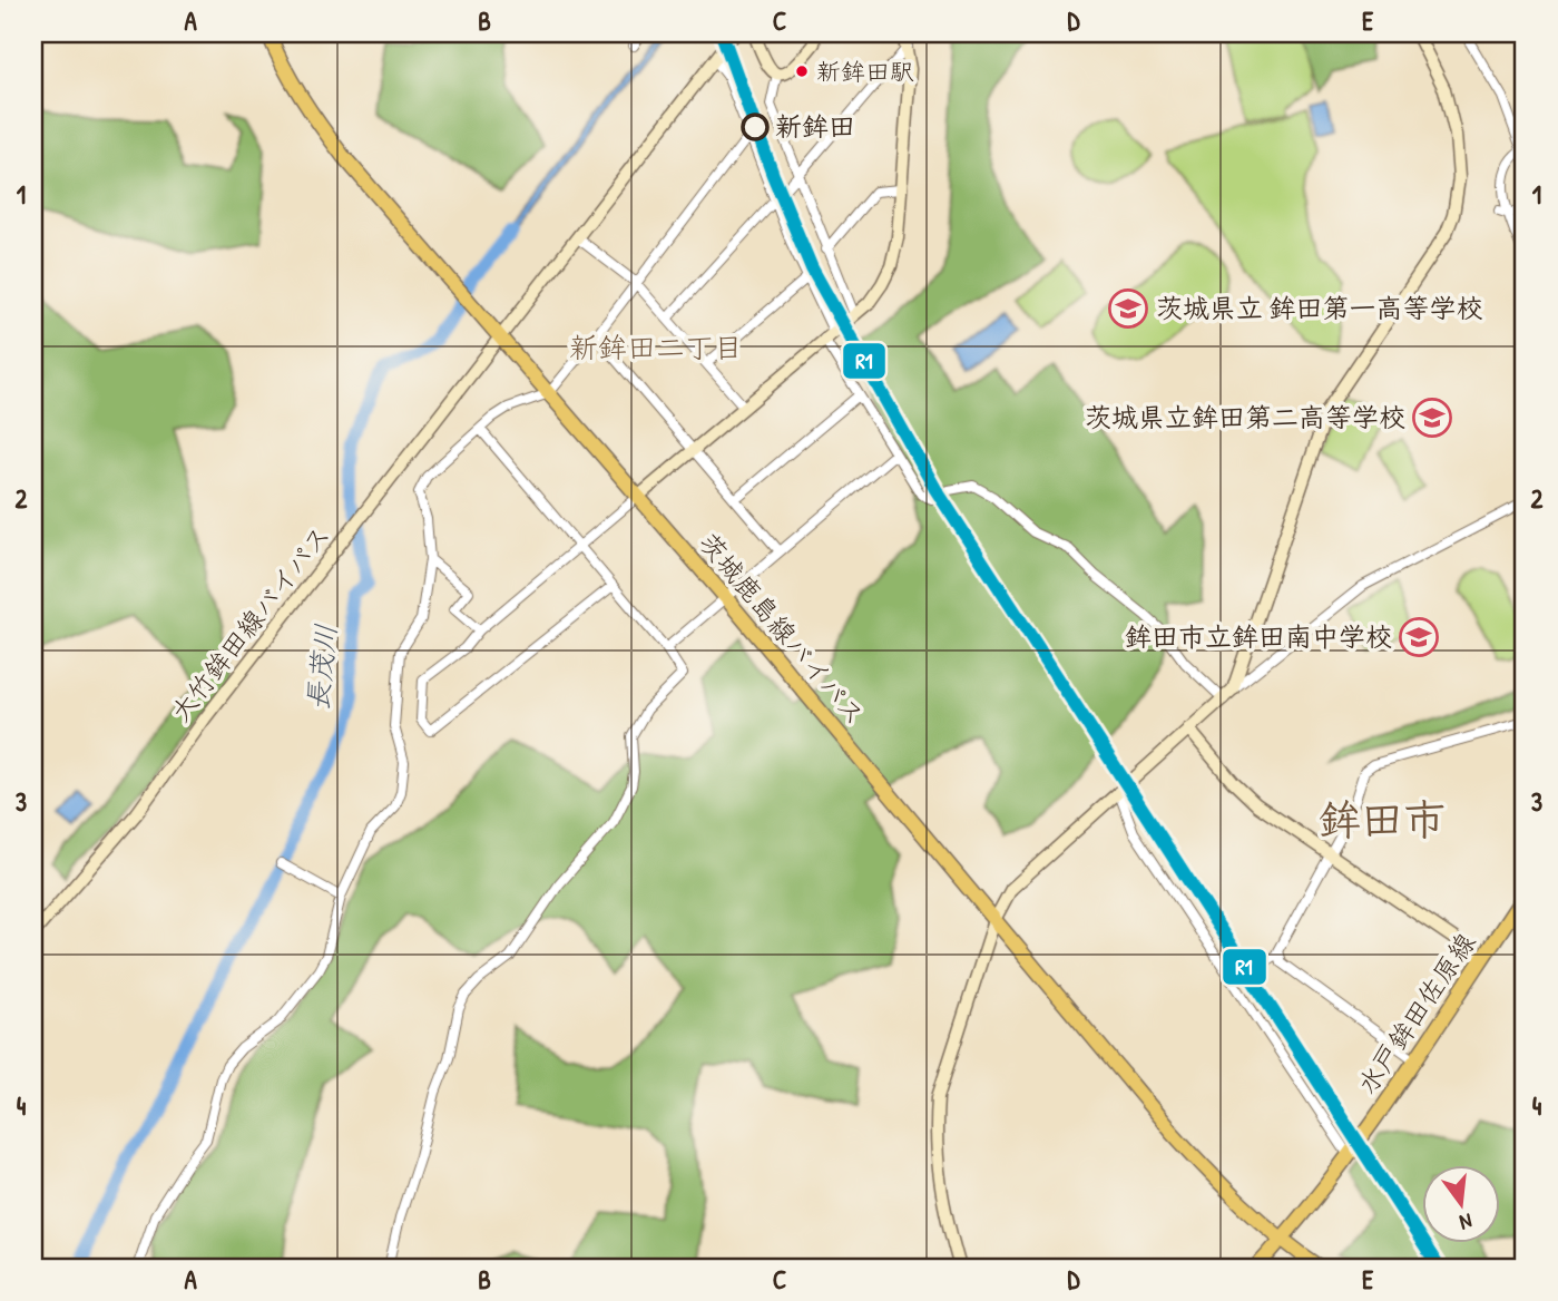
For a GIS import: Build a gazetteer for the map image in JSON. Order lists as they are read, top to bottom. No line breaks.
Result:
{"streets":{"main road":["茨城鹿島線バイパス","水戸鉾田佐原線"],"street":["大竹鉾田線バイパス"]},"crossings":[["大竹鉾田線バイパス","茨城鹿島線バイパス"],["茨城鹿島線バイパス","水戸鉾田佐原線"]],"districts":["新鉾田二丁目","鉾田市"],"water":["長茂川"],"places":{"other":["新鉾田駅","新鉾田"],"school or university":["茨城県立 鉾田第一高等学校","茨城県立鉾田第二高等学校","鉾田市立鉾田南中学校"]},"lines":["transit line R1"],"north":"bottom","grid":{"columns":["A","B","C","D","E"],"rows":["1","2","3","4"]}}
